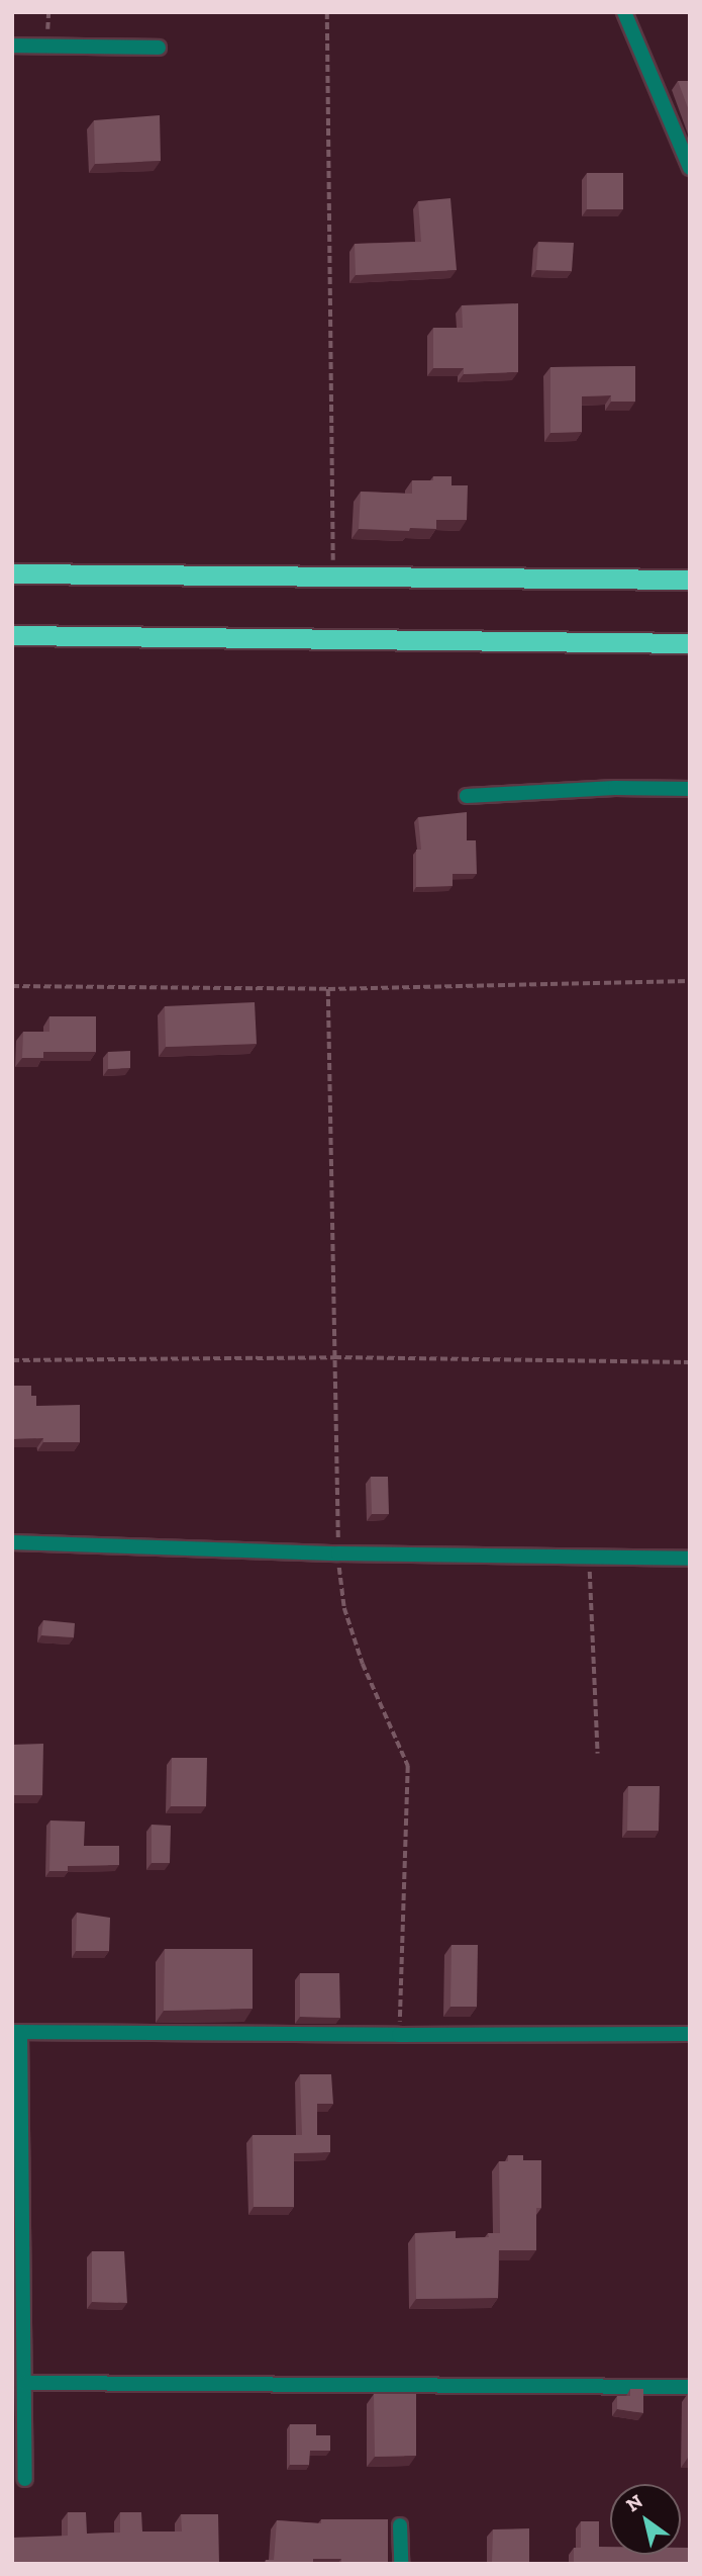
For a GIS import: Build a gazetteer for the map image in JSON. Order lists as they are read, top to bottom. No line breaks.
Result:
{"north":"top left"}
